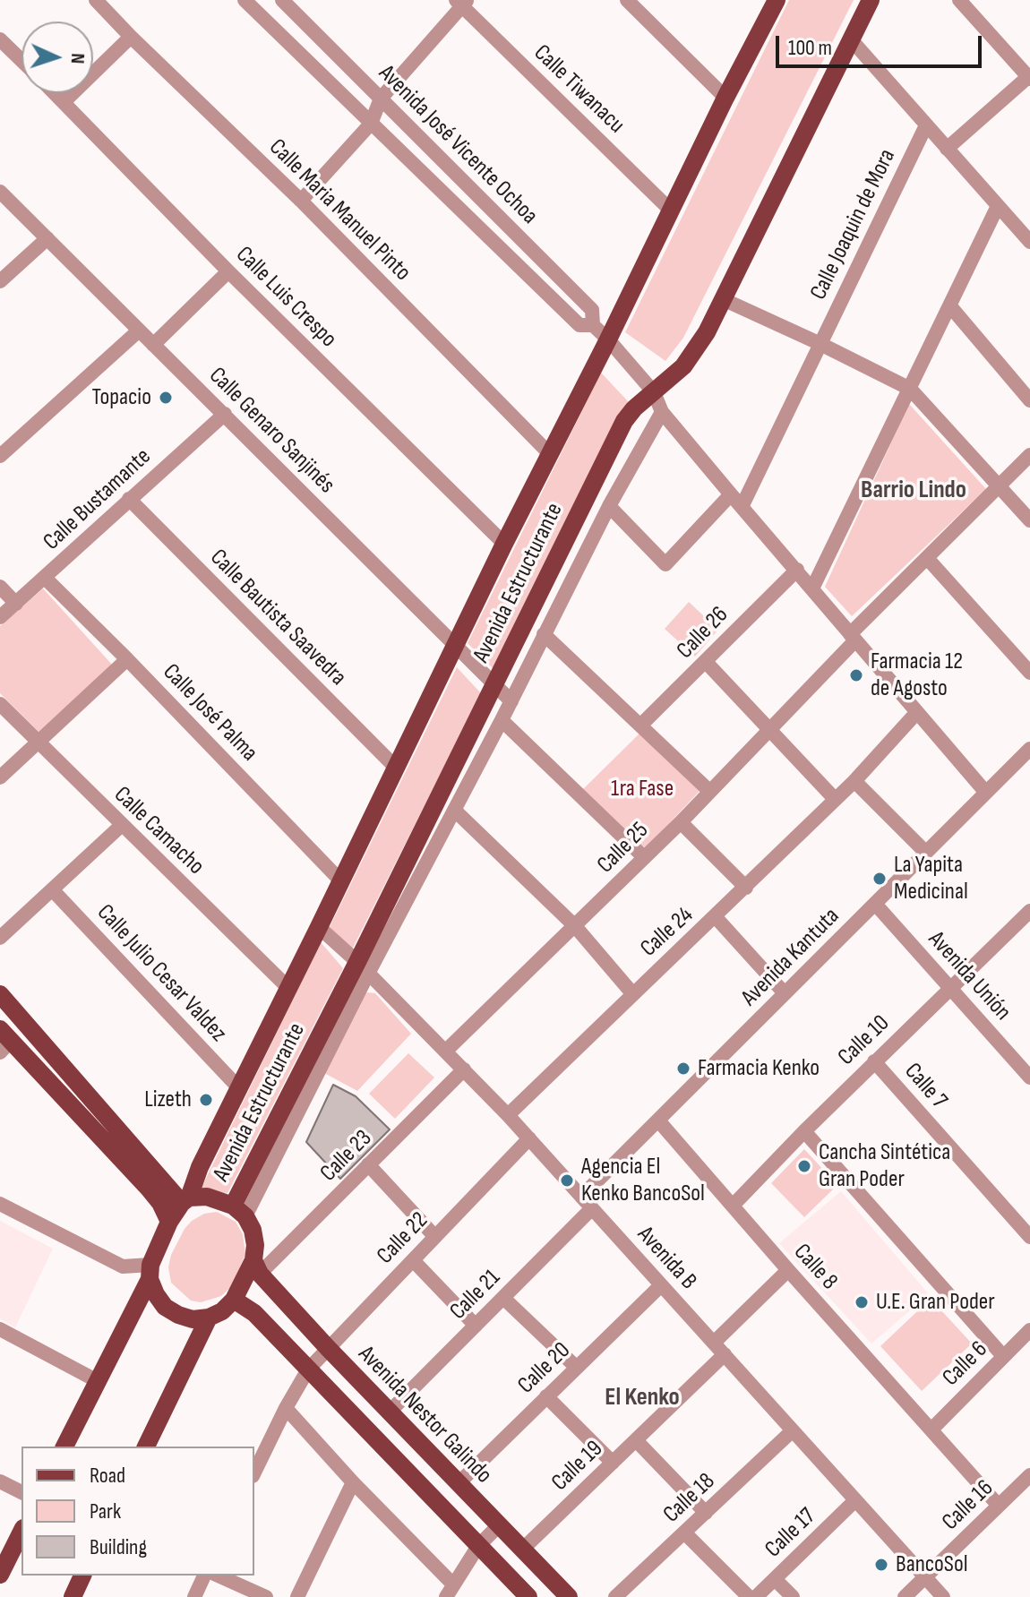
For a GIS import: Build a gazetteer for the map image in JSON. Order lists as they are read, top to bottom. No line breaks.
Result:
{"streets":{"main road":["Avenida Estructurante","Avenida Nestor Galindo"],"street":["Calle Tiwanacu","Avenida José Vicente Ochoa","Calle Maria Manuel Pinto","Calle Joaquin de Mora","Calle Luis Crespo","Calle Genaro Sanjinés","Calle Bustamante","Calle Bautista Saavedra","Calle 26","Calle José Palma","Calle Camacho","Calle 25","Calle 24","Avenida Kantuta","Calle Julio Cesar Valdez","Avenida Unión","Calle 10","Calle 7","Calle 23","Calle 22","Avenida B","Calle 8","Calle 21","Calle 6","Calle 20","Calle 19","Calle 18","Calle 16","Calle 17"]},"crossings":[["Calle Tiwanacu","Avenida Estructurante"],["Calle Maria Manuel Pinto","Avenida Estructurante"],["Calle Luis Crespo","Avenida Estructurante"],["Calle Genaro Sanjinés","Calle Bustamante"],["Calle Genaro Sanjinés","Avenida Estructurante"],["Calle Bustamante","Calle Bautista Saavedra"],["Calle Bustamante","Calle José Palma"],["Avenida Estructurante","Calle Bautista Saavedra"],["Avenida Estructurante","Calle José Palma"],["Avenida Estructurante","Calle Camacho"],["Avenida Estructurante","Calle Julio Cesar Valdez"],["Avenida Estructurante","Calle 23"],["Avenida Estructurante","Avenida B"],["Avenida Estructurante","Avenida Nestor Galindo"],["Calle 25","Avenida B"],["Calle 24","Avenida B"],["Avenida Kantuta","Avenida Unión"],["Avenida Kantuta","Avenida B"],["Avenida Kantuta","Calle 8"],["Avenida Unión","Calle 10"],["Calle 10","Calle 7"],["Calle 10","Calle 8"],["Calle 23","Avenida B"],["Calle 23","Avenida Nestor Galindo"],["Calle 22","Avenida B"],["Calle 22","Avenida Nestor Galindo"],["Avenida B","Calle 21"],["Avenida B","Calle 20"],["Avenida B","Calle 19"],["Avenida B","Calle 18"],["Avenida B","Calle 16"],["Avenida B","Calle 17"],["Calle 8","Calle 6"],["Calle 8","Calle 16"],["Calle 21","Avenida Nestor Galindo"],["Calle 20","Avenida Nestor Galindo"],["Avenida Nestor Galindo","Calle 19"]],"districts":["Barrio Lindo","El Kenko"],"parks":["1ra Fase"],"places":["Topacio","Farmacia 12 de Agosto","La Yapita Medicinal","Farmacia Kenko","Lizeth","Cancha Sintética Gran Poder","Agencia El Kenko BancoSol","U.E. Gran Poder","BancoSol"],"legend":["Road","Park","Building"],"scale_bar":"100 m","north":"right"}
